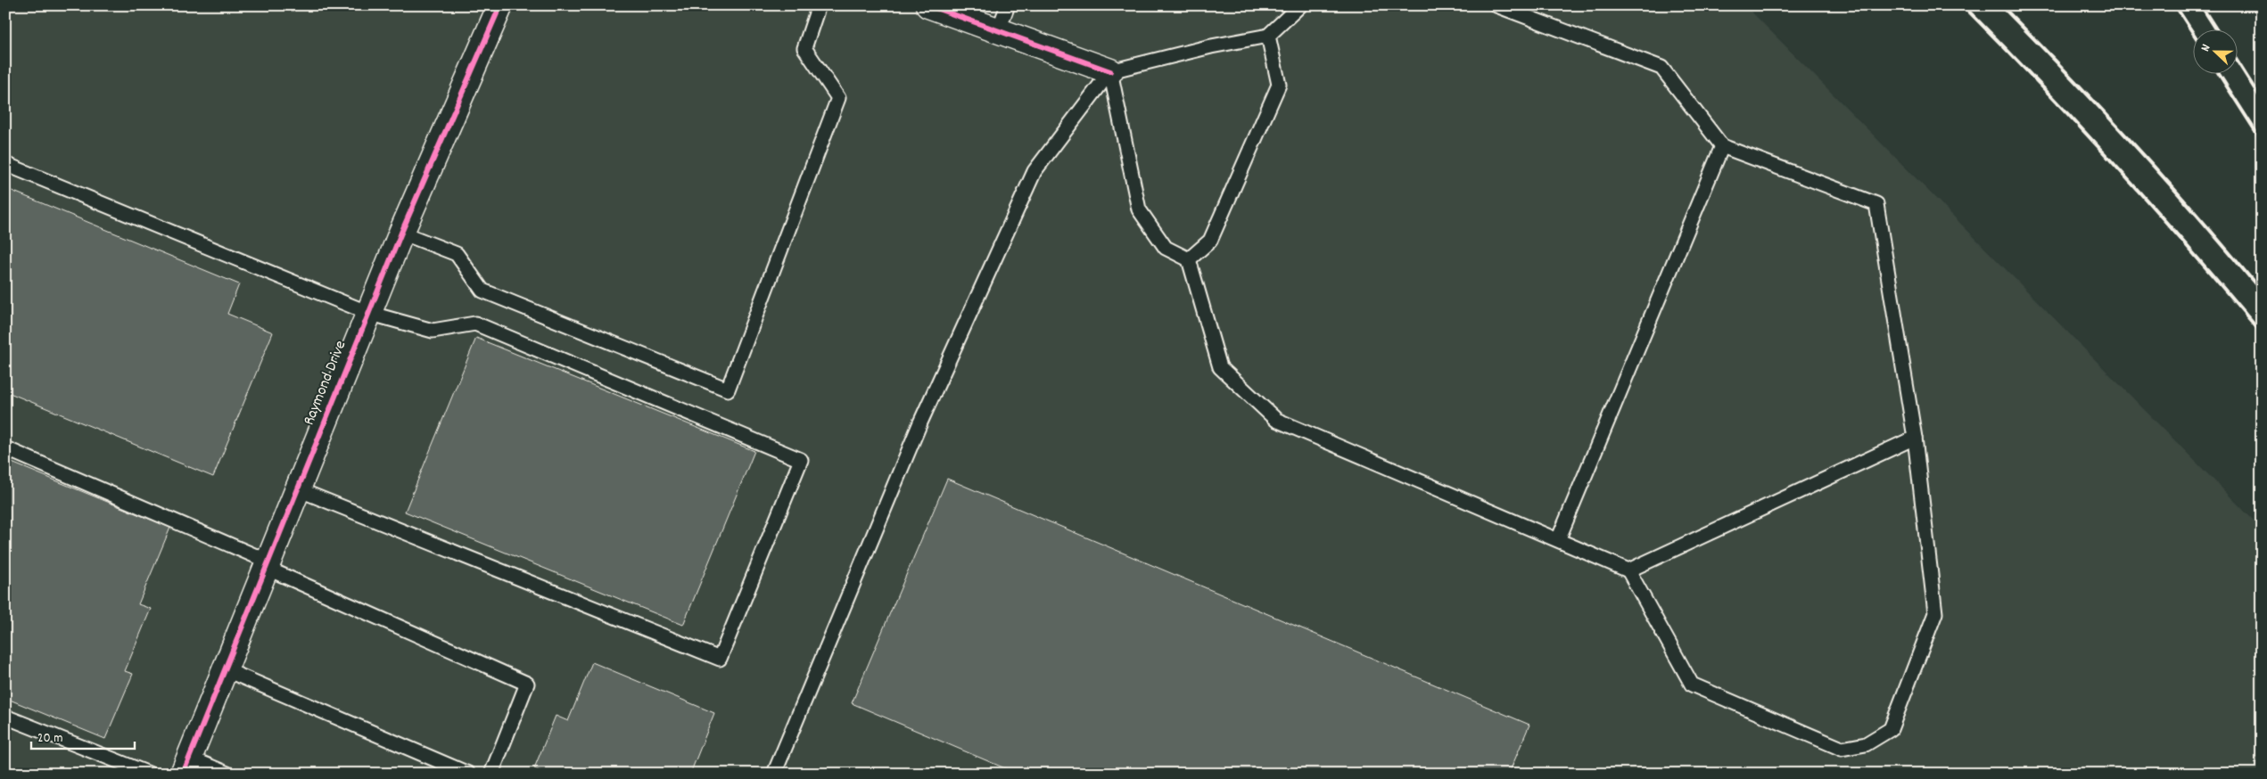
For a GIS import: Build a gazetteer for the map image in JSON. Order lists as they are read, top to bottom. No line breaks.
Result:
{"streets":{"street":["Raymond Drive"]},"scale_bar":"20 m","north":"left"}
